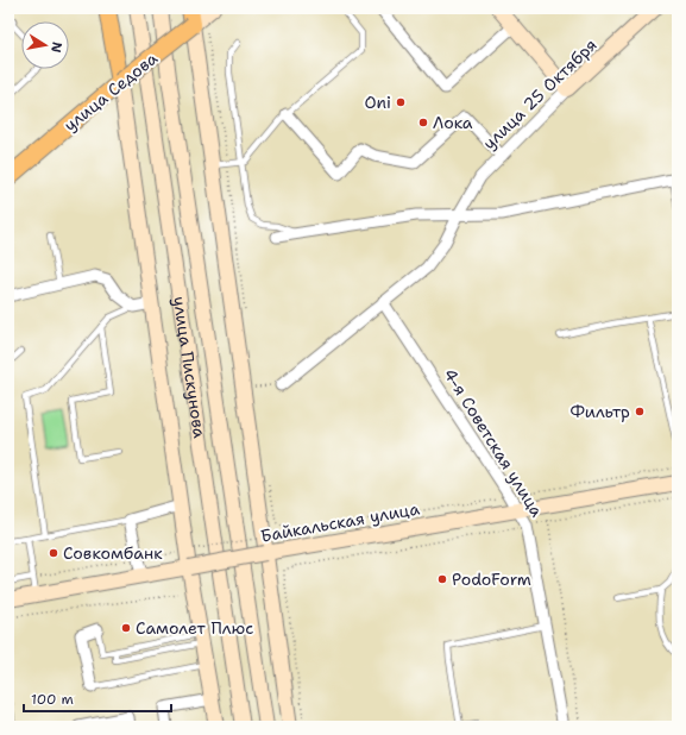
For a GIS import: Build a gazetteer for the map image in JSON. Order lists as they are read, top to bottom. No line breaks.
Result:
{"streets":{"main road":["улица Седова","улица 25 Октября","улица Пискунова","Байкальская улица"],"street":["4-я Советская улица"]},"crossings":[["улица Седова","улица Пискунова"],["улица 25 Октября","4-я Советская улица"],["улица Пискунова","Байкальская улица"],["4-я Советская улица","Байкальская улица"]],"places":["Oni","Лока","Фильтр","Совкомбанк","PodoForm","Самолет Плюс"],"scale_bar":"100 m","north":"right"}
